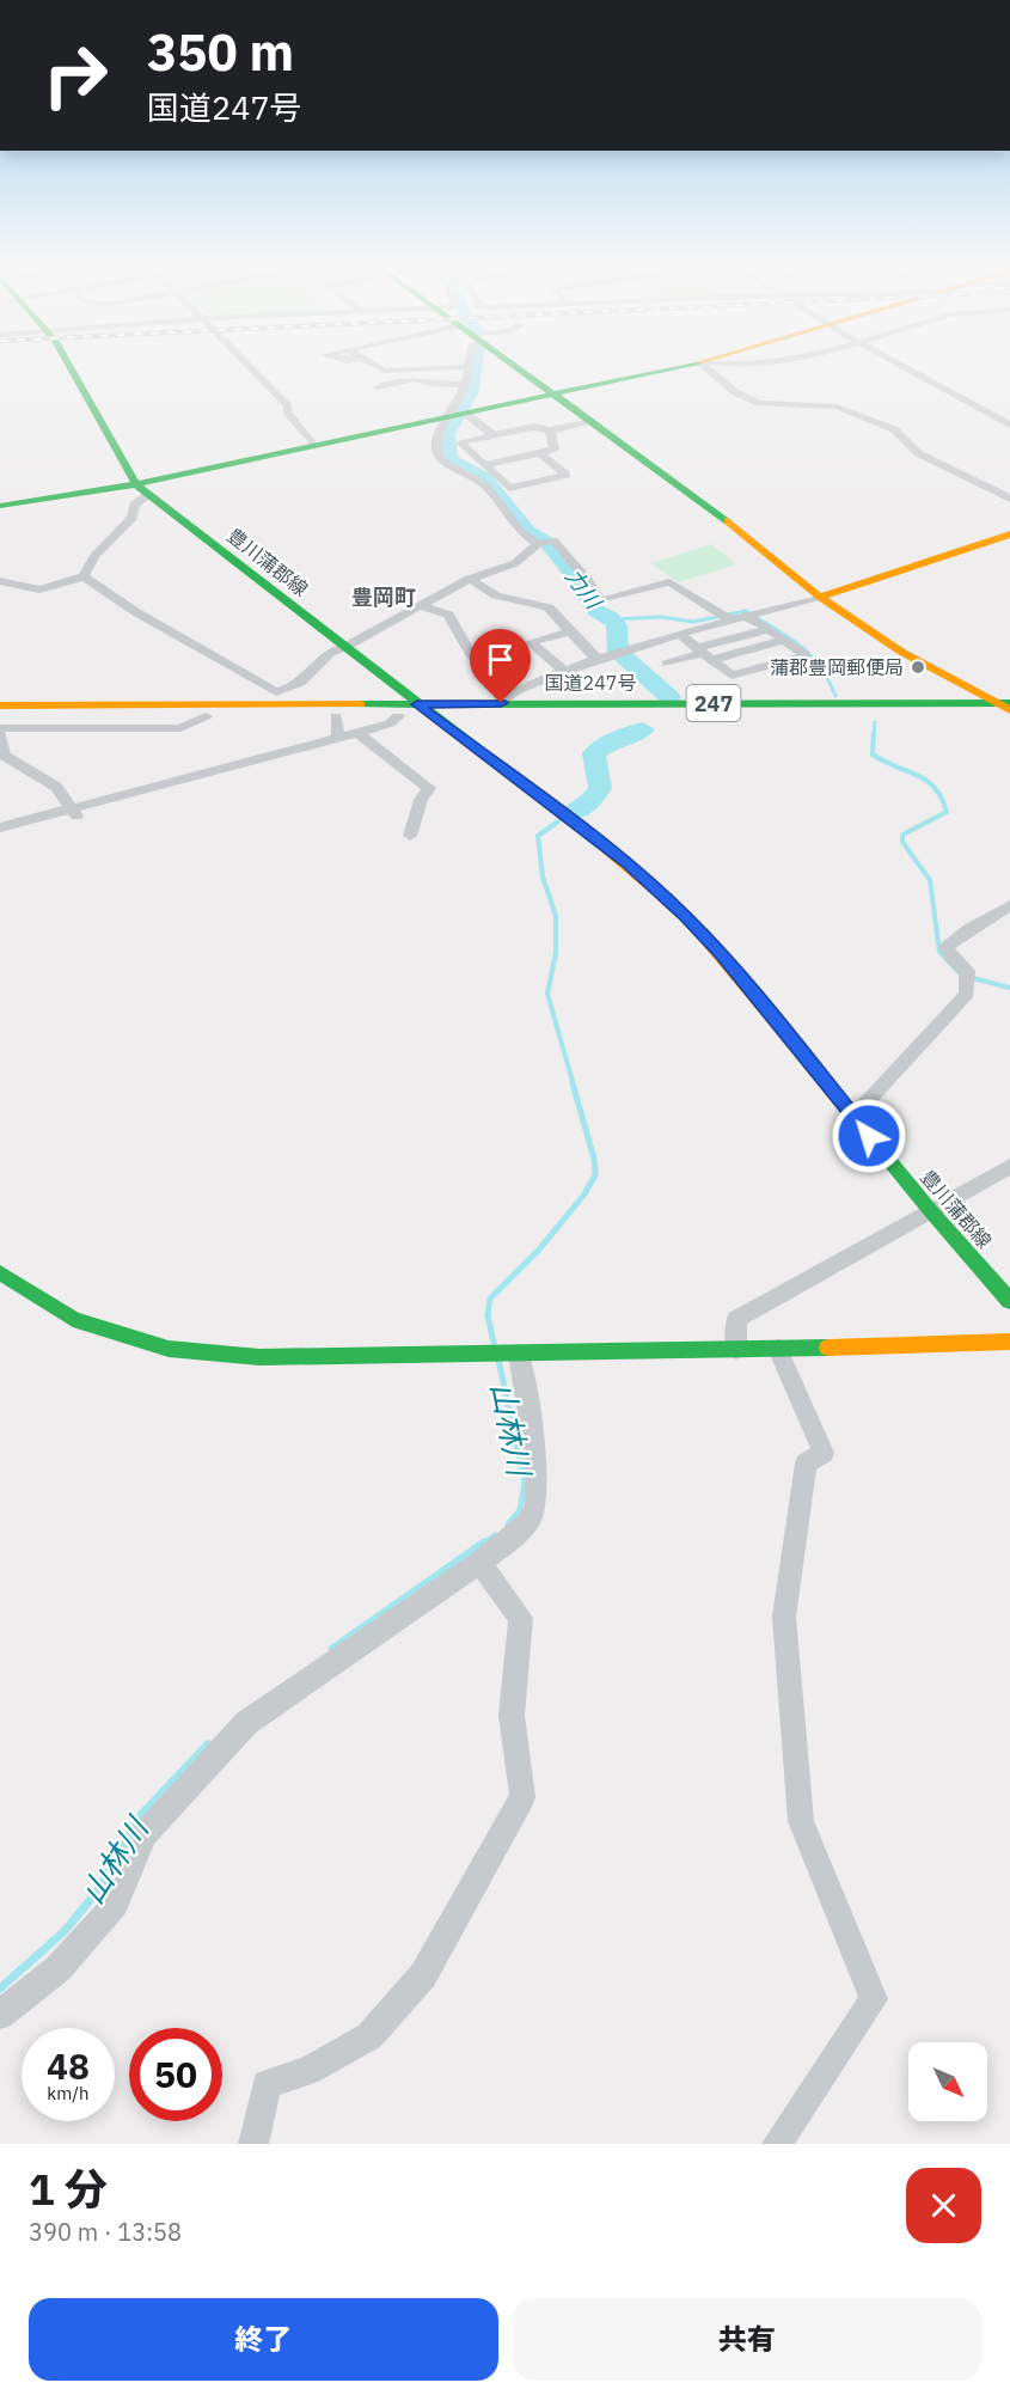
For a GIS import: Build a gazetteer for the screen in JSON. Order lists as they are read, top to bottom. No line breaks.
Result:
{"streets":{"main road":["豊川蒲郡線","国道247号","247"]},"crossings":[["豊川蒲郡線","国道247号"]],"districts":["豊岡町"],"water":["力川","山林川"],"places":["蒲郡豊岡郵便局"],"north":"bottom right","page":{"turn":["350 m","国道247号"],"speed":"48 km/h","limit":"50","heading":["1 分","390 m · 13:58"],"buttons":["終了","共有"]}}
